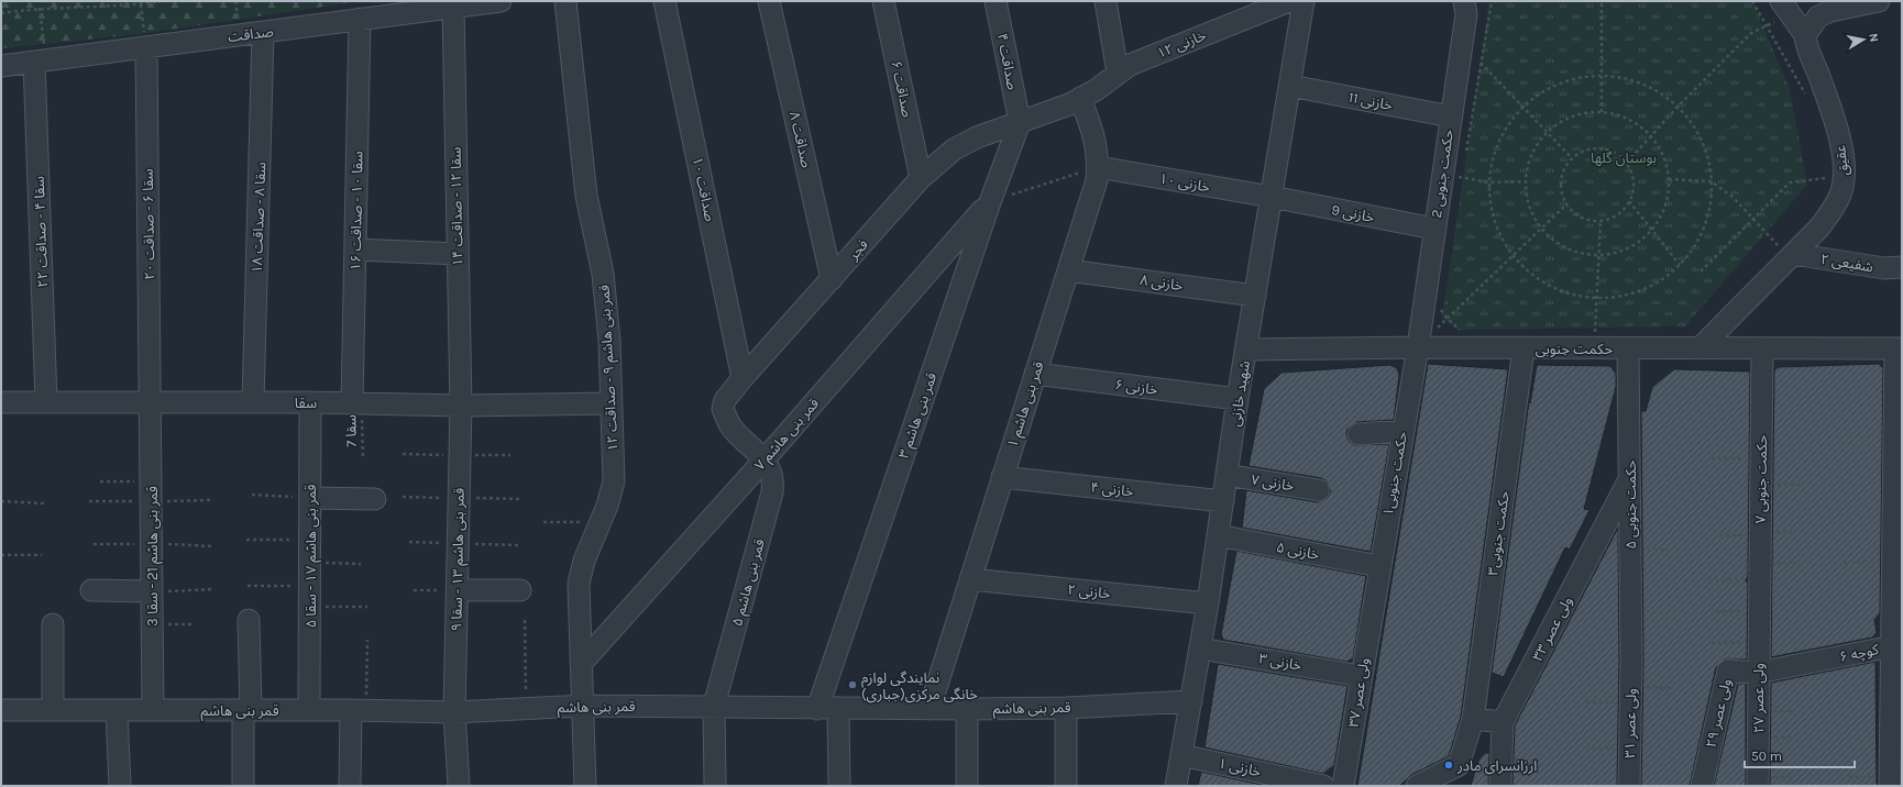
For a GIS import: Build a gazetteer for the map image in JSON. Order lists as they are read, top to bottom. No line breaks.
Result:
{"streets":{"street":["صداقت","خازنی ۱۲","صداقت ۴","صداقت ۶","خازنی 11","صداقت ۸","عقیق","حکمت جنوبی 2","خازنی ۱۰","صداقت ۱۰","سقا ۱۲ - صداقت ۱۴","سقا ۱۰ - صداقت ۱۶","خازنی 9","سقا ۸ - صداقت ۱۸","سقا ۶ - صداقت ۲۰","سقا ۴ - صداقت ۲۲","فجر","شفیعی ۲","خازنی ۸","حکمت جنوبی","قمر بنی هاشم ۹ - صداقت ۱۲","خازنی ۶","شهید خازنی","سقا","قمر بنی هاشم ۱","قمر بنی هاشم ۳","قمر بنی هاشم ۷","حکمت جنوبی۱","حکمت جنوبی ۷","خازنی ۷","خازنی ۴","حکمت جنوبی ۵","حکمت جنوبی۳","خازنی ۵","قمر بنی هاشم 21 - سقا 3","قمر بنی هاشم ۱۷ - سقا ۵","قمر بنی هاشم ۱۳ - سقا ۹","قمر بنی هاشم ۵","خازنی ۲","ولی عصر ۳۳","کوچه ۶","خازنی ۳","ولی عصر ۳۷","ولی عصر ۲۷","قمر بنی هاشم","ولی عصر ۲۹","ولی عصر ۳۱","خازنی ۱"],"path":["سقا 7"]},"crossings":[["صداقت","سقا ۱۲ - صداقت ۱۴"],["صداقت","سقا ۱۰ - صداقت ۱۶"],["صداقت","سقا ۸ - صداقت ۱۸"],["صداقت","سقا ۶ - صداقت ۲۰"],["صداقت","سقا ۴ - صداقت ۲۲"],["خازنی ۱۲","فجر"],["خازنی ۱۲","قمر بنی هاشم ۱"],["صداقت ۴","فجر"],["صداقت ۴","قمر بنی هاشم ۳"],["صداقت ۶","فجر"],["خازنی 11","حکمت جنوبی 2"],["خازنی 11","شهید خازنی"],["صداقت ۸","فجر"],["عقیق","شفیعی ۲"],["عقیق","حکمت جنوبی"],["حکمت جنوبی 2","خازنی 9"],["حکمت جنوبی 2","حکمت جنوبی"],["حکمت جنوبی 2","حکمت جنوبی۱"],["خازنی ۱۰","خازنی 9"],["خازنی ۱۰","شهید خازنی"],["خازنی ۱۰","قمر بنی هاشم ۱"],["صداقت ۱۰","فجر"],["سقا ۱۲ - صداقت ۱۴","سقا"],["سقا ۱۲ - صداقت ۱۴","قمر بنی هاشم ۱۳ - سقا ۹"],["سقا ۱۰ - صداقت ۱۶","سقا"],["سقا ۱۰ - صداقت ۱۶","سقا 7"],["خازنی 9","شهید خازنی"],["سقا ۸ - صداقت ۱۸","سقا"],["سقا ۶ - صداقت ۲۰","سقا"],["سقا ۶ - صداقت ۲۰","قمر بنی هاشم 21 - سقا 3"],["سقا ۴ - صداقت ۲۲","سقا"],["فجر","قمر بنی هاشم ۱"],["فجر","قمر بنی هاشم ۳"],["فجر","قمر بنی هاشم ۷"],["فجر","قمر بنی هاشم ۵"],["خازنی ۸","شهید خازنی"],["خازنی ۸","قمر بنی هاشم ۱"],["حکمت جنوبی","شهید خازنی"],["حکمت جنوبی","حکمت جنوبی۱"],["حکمت جنوبی","حکمت جنوبی ۷"],["حکمت جنوبی","حکمت جنوبی ۵"],["حکمت جنوبی","حکمت جنوبی۳"],["قمر بنی هاشم ۹ - صداقت ۱۲","سقا"],["قمر بنی هاشم ۹ - صداقت ۱۲","قمر بنی هاشم ۷"],["قمر بنی هاشم ۹ - صداقت ۱۲","قمر بنی هاشم"],["خازنی ۶","شهید خازنی"],["خازنی ۶","قمر بنی هاشم ۱"],["شهید خازنی","خازنی ۷"],["شهید خازنی","خازنی ۴"],["شهید خازنی","خازنی ۵"],["شهید خازنی","خازنی ۲"],["شهید خازنی","خازنی ۳"],["شهید خازنی","قمر بنی هاشم"],["شهید خازنی","خازنی ۱"],["سقا","سقا 7"],["سقا","قمر بنی هاشم 21 - سقا 3"],["سقا","قمر بنی هاشم ۱۷ - سقا ۵"],["سقا","قمر بنی هاشم ۱۳ - سقا ۹"],["قمر بنی هاشم ۱","خازنی ۴"],["قمر بنی هاشم ۱","خازنی ۲"],["قمر بنی هاشم ۱","قمر بنی هاشم"],["قمر بنی هاشم ۳","قمر بنی هاشم ۷"],["قمر بنی هاشم ۳","قمر بنی هاشم"],["قمر بنی هاشم ۷","قمر بنی هاشم ۵"],["حکمت جنوبی۱","خازنی ۵"],["حکمت جنوبی۱","ولی عصر ۳۷"],["حکمت جنوبی ۷","ولی عصر ۲۷"],["حکمت جنوبی ۵","ولی عصر ۳۳"],["حکمت جنوبی ۵","ولی عصر ۳۱"],["قمر بنی هاشم 21 - سقا 3","قمر بنی هاشم"],["قمر بنی هاشم ۱۷ - سقا ۵","قمر بنی هاشم"],["قمر بنی هاشم ۱۳ - سقا ۹","قمر بنی هاشم"],["قمر بنی هاشم ۵","قمر بنی هاشم"],["کوچه ۶","ولی عصر ۲۷"],["کوچه ۶","ولی عصر ۲۹"],["خازنی ۳","ولی عصر ۳۷"],["ولی عصر ۲۷","ولی عصر ۲۹"]],"parks":["بوستان گلها"],"places":["نمایندگی لوازم خانگی مرکزی(جباری)","ارزانسرای مادر"],"scale_bar":"50 m","north":"right"}
